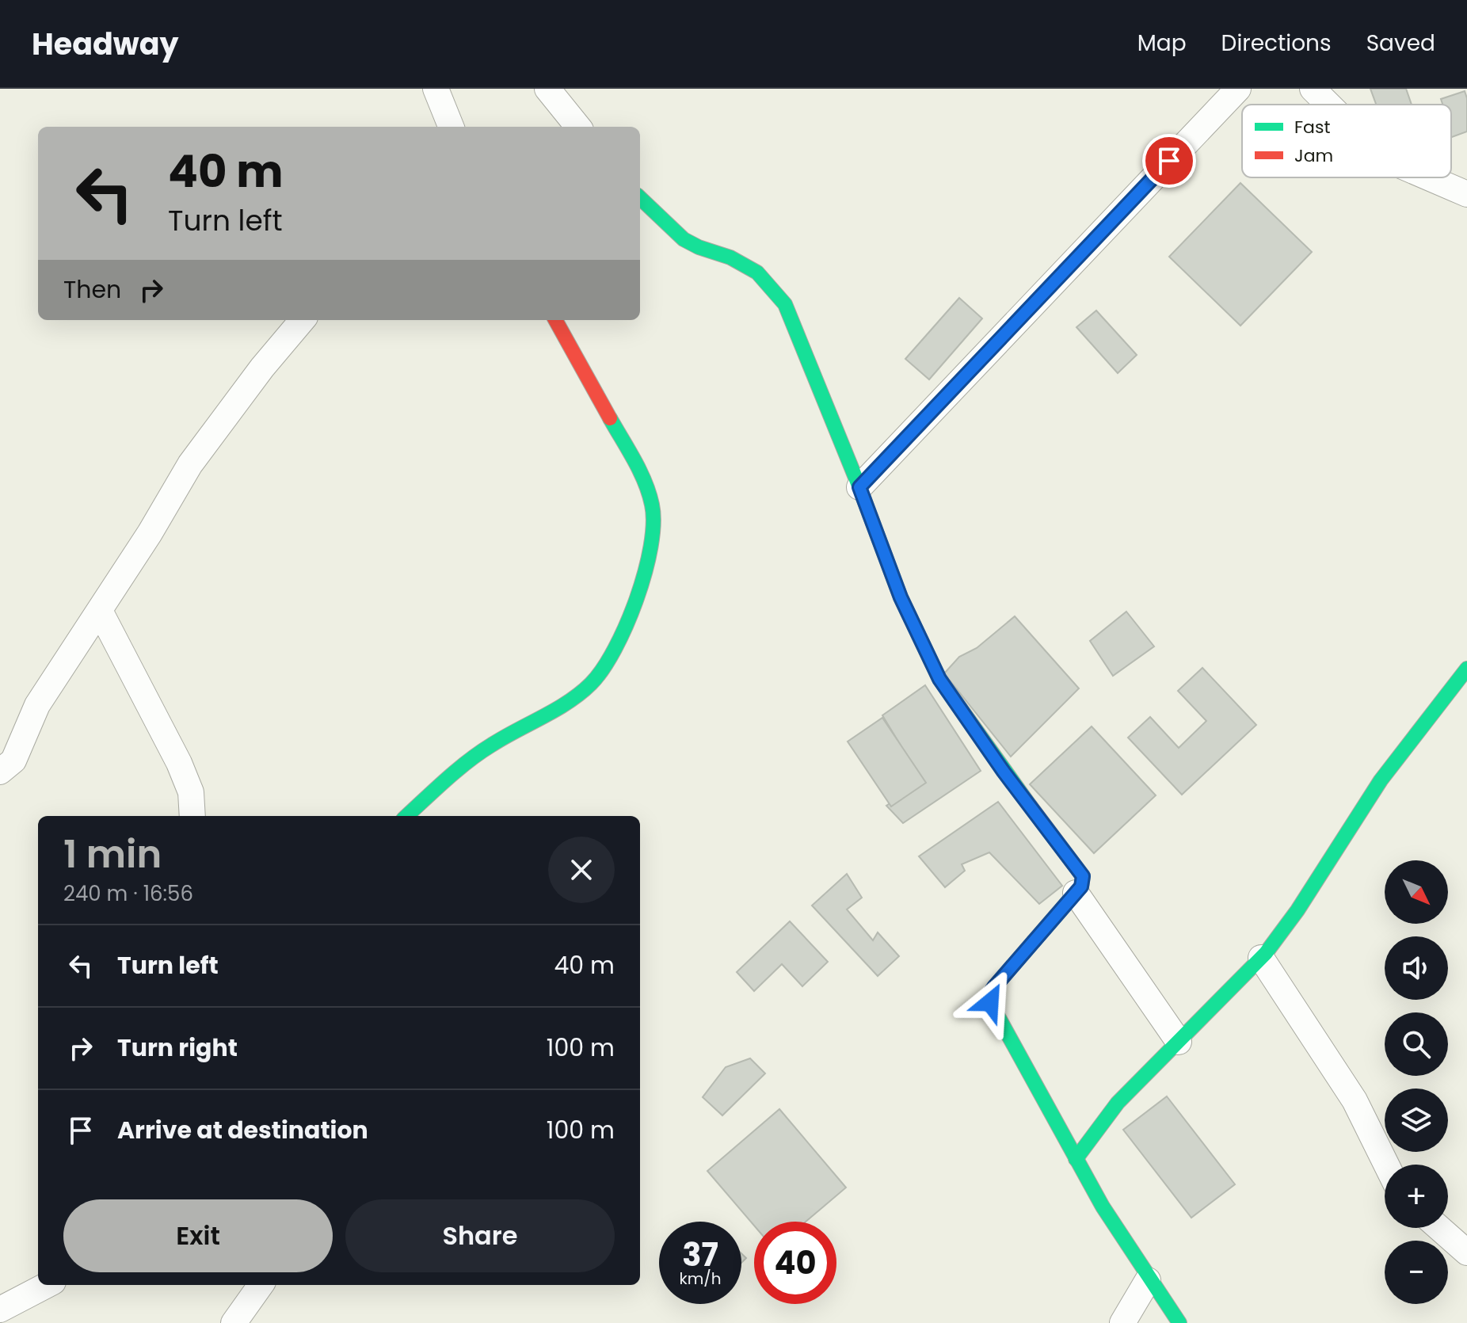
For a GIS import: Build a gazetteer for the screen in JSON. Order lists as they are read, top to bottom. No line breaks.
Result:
{"legend":["Fast","Jam"],"north":"bottom right","page":{"header":"Headway","nav":["Map","Directions","Saved"],"turn":["40 m","Turn left"],"then":"Then","heading":["1 min","240 m · 16:56"],"map_buttons":["+","−"],"list":[{"name":"Turn left","value":"40 m"},{"name":"Turn right","value":"100 m"},{"name":"Arrive at destination","value":"100 m"}],"buttons":["Exit","Share"],"speed":"37 km/h","limit":"40"}}
